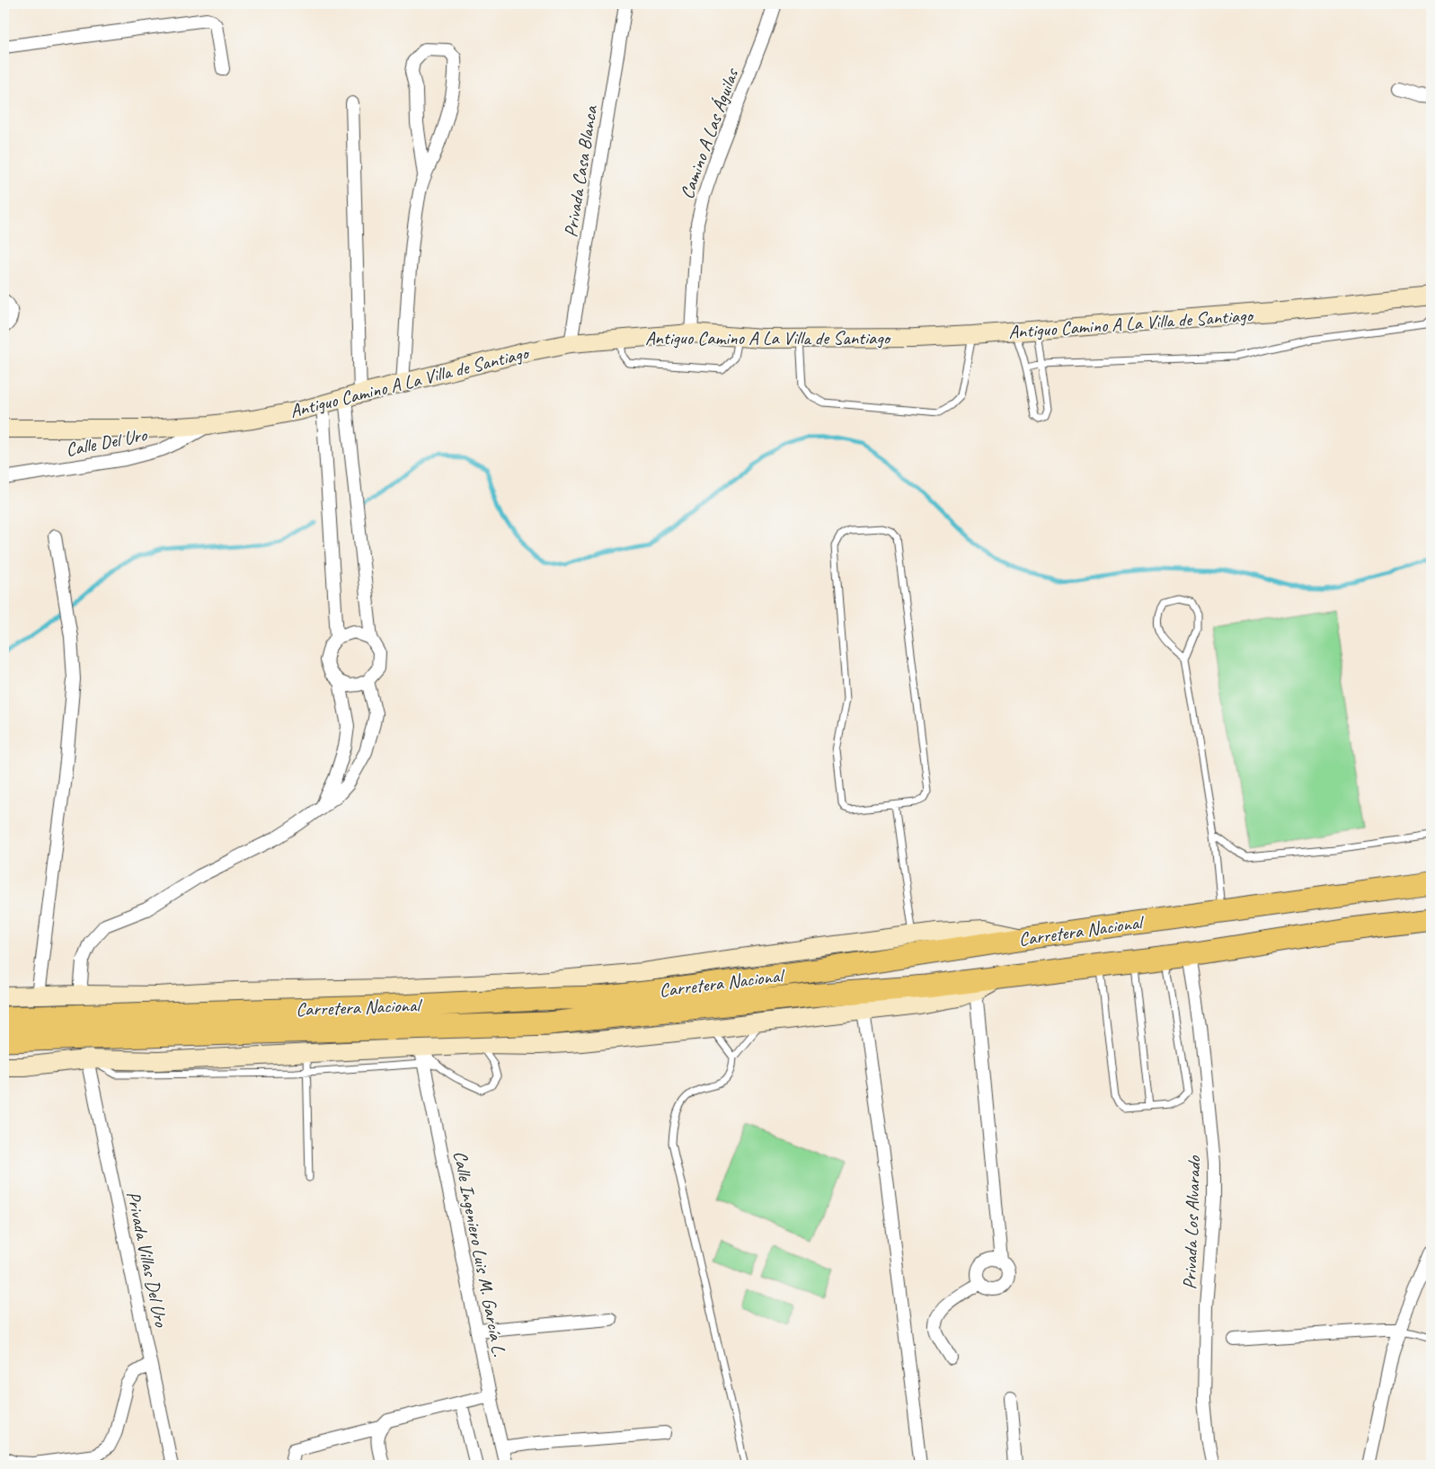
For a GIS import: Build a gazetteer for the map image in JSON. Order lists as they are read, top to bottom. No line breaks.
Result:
{"streets":{"highway":["Carretera Nacional"],"street":["Camino A Las Águilas","Privada Casa Blanca","Antiguo Camino A La Villa de Santiago","Calle Del Uro","Privada Los Alvarado","Calle Ingeniero Luis M. García L.","Privada Villas Del Uro"]},"crossings":[["Camino A Las Águilas","Antiguo Camino A La Villa de Santiago"],["Privada Casa Blanca","Antiguo Camino A La Villa de Santiago"],["Antiguo Camino A La Villa de Santiago","Calle Del Uro"],["Carretera Nacional","Privada Los Alvarado"]]}
